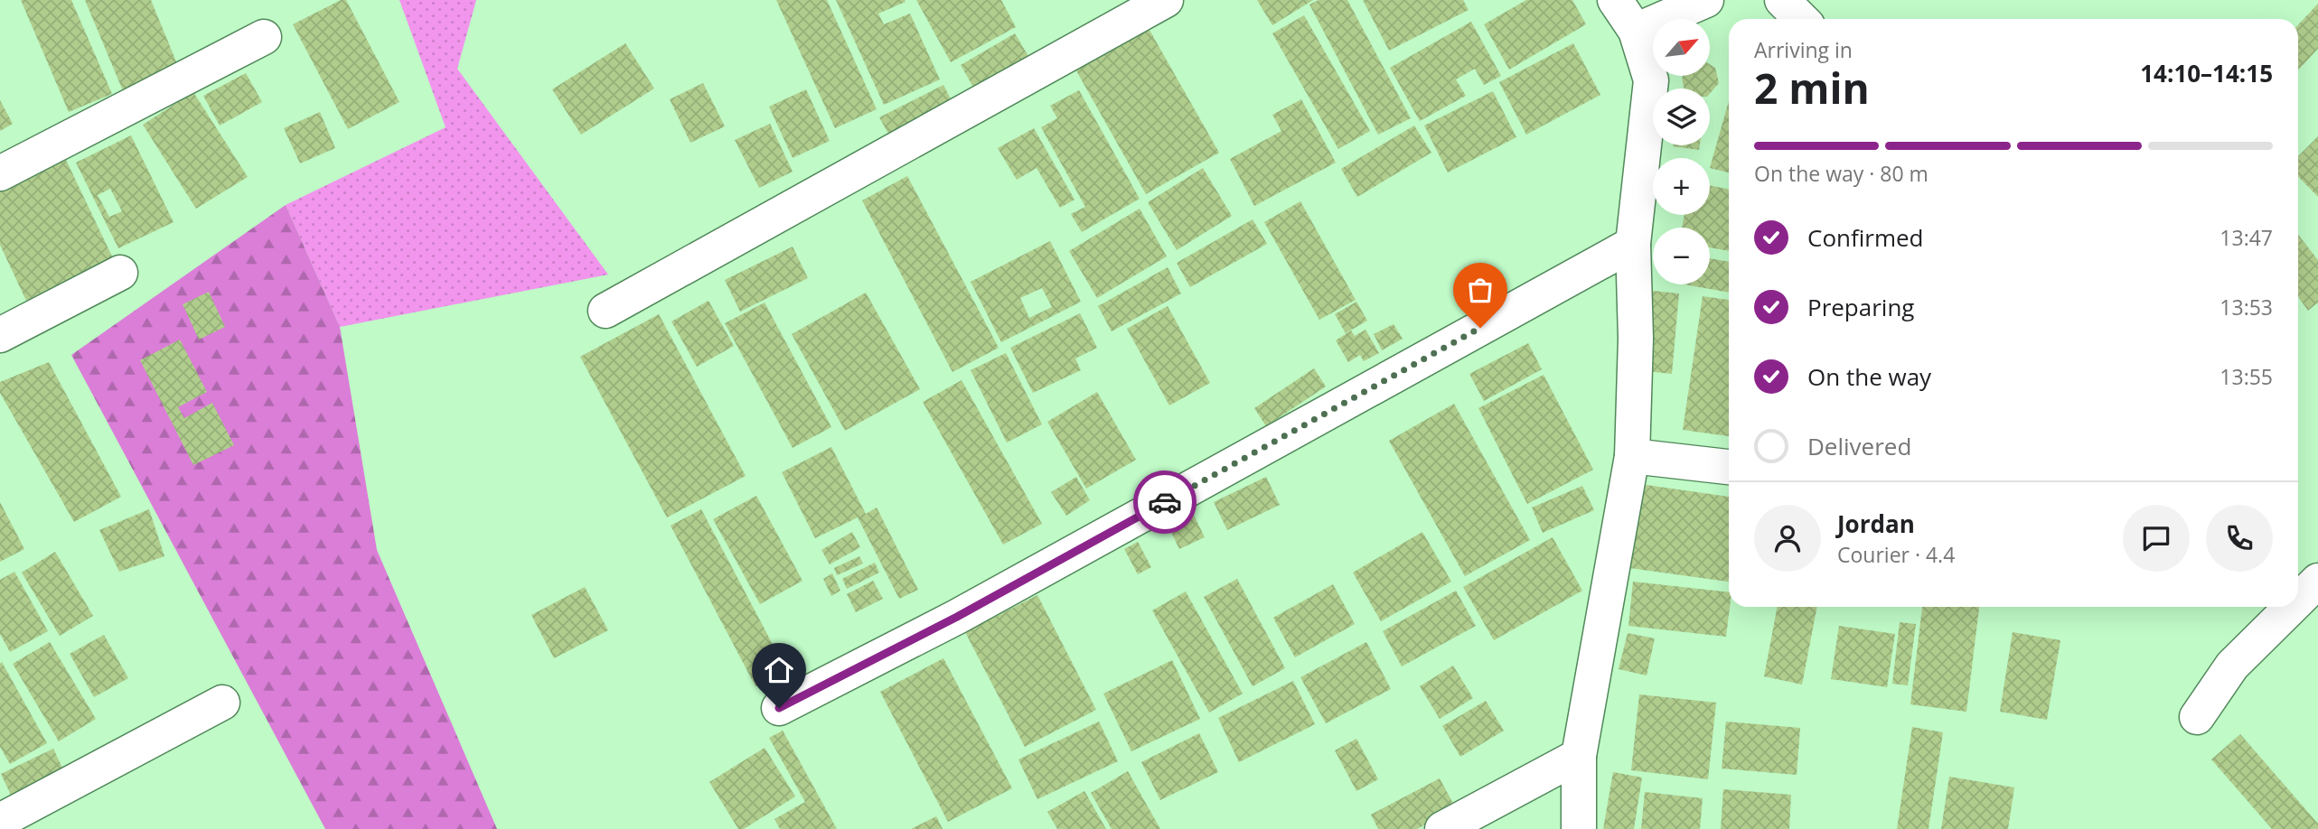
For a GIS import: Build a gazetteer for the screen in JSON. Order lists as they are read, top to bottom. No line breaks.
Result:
{"north":"top right","page":{"map_buttons":["+","−"],"heading":["2 min","Arriving in","14:10–14:15"],"panel":["Jordan","Courier · 4.4"],"bar":"On the way · 80 m","list":[["Confirmed","13:47"],["Preparing","13:53"],["On the way","13:55"],"Delivered"]}}
